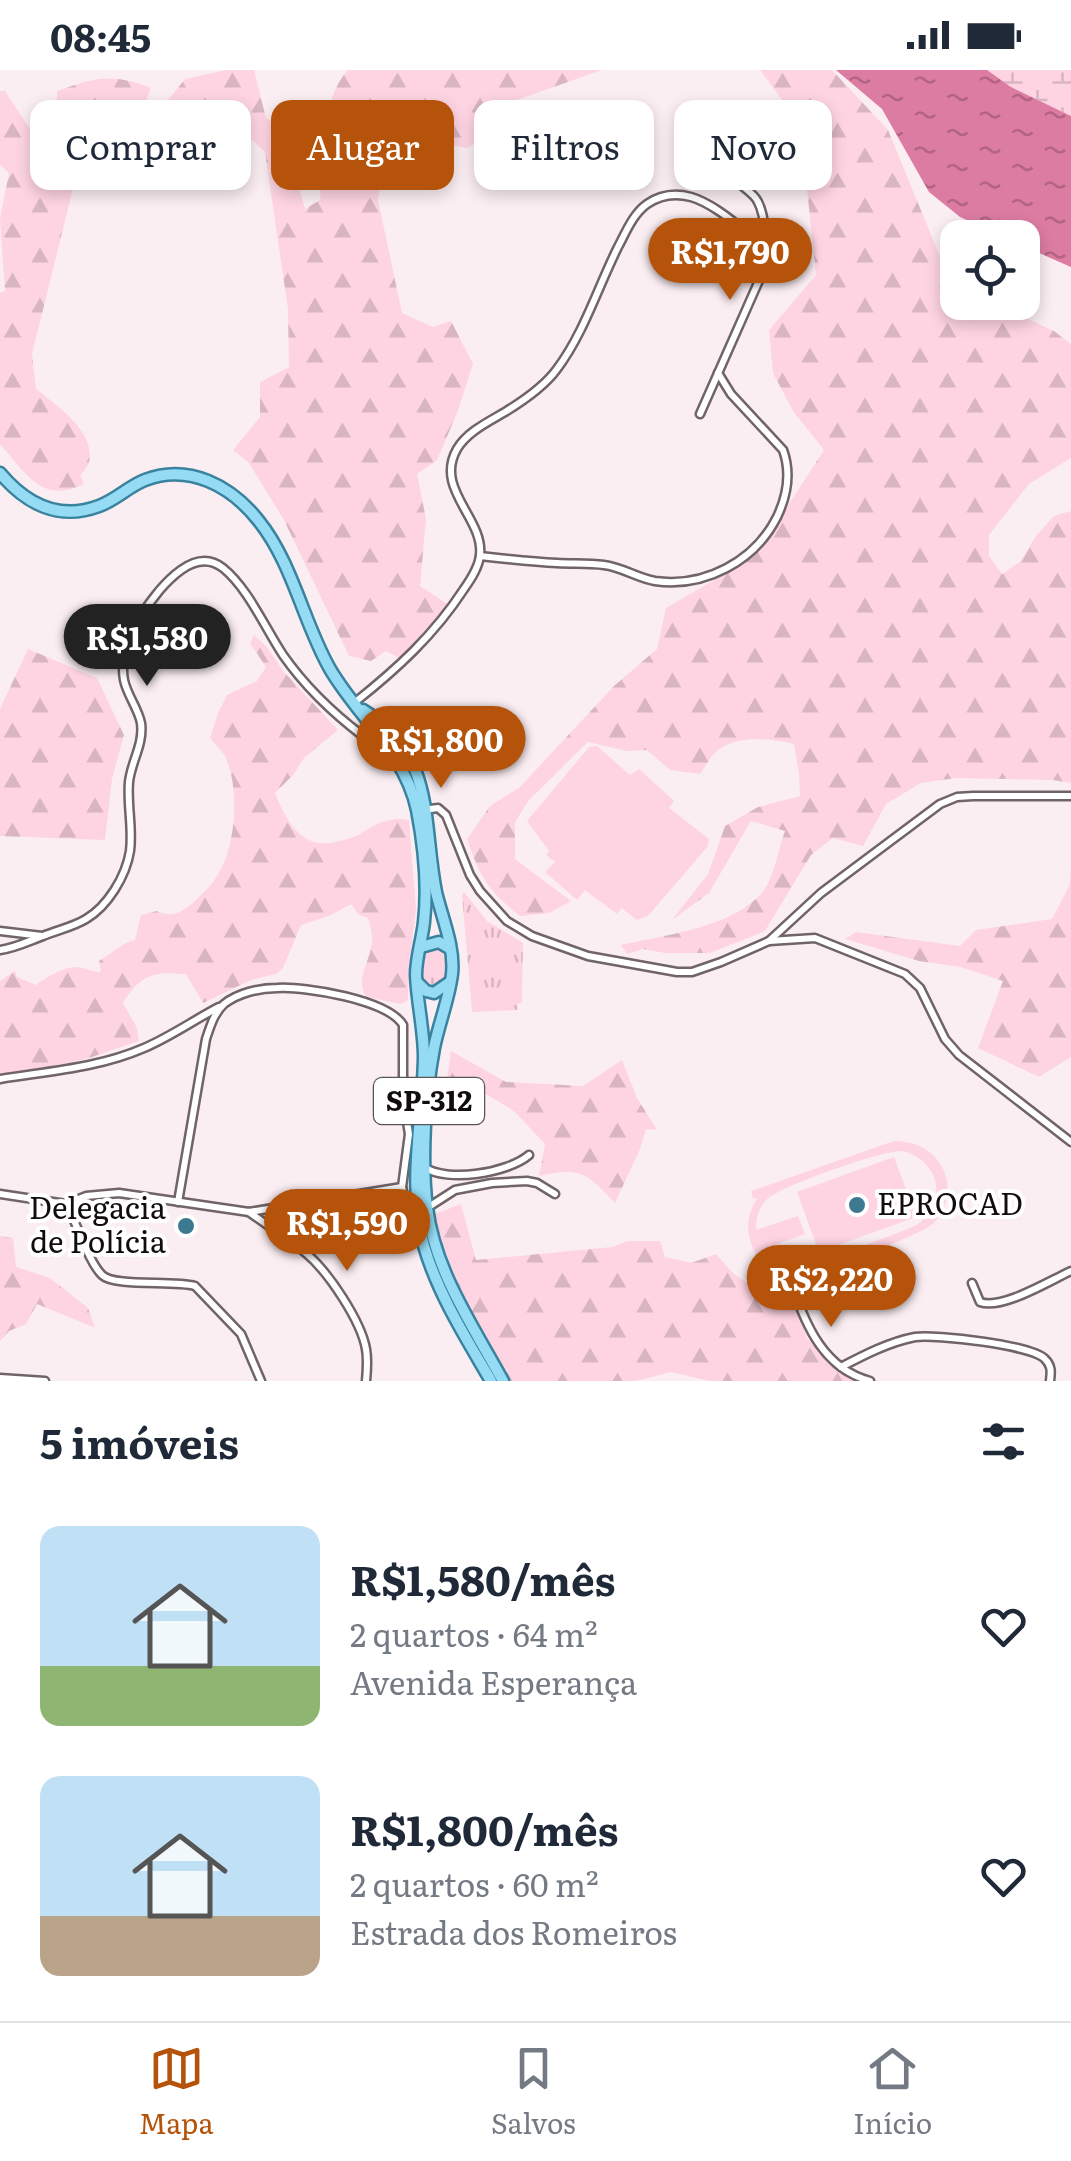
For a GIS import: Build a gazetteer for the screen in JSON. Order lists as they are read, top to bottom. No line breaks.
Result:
{"streets":{"main road":["SP-312"]},"places":["EPROCAD","Delegacia de Polícia"],"page":{"status":"08:45","chip":["Comprar","Alugar","Filtros","Novo"],"price":["R$1,790","R$1,580","R$1,800","R$1,590","R$2,220"],"heading":"5 imóveis","list":[{"name":"R$1,580/mês","note":"2 quartos · 64 m² · Avenida Esperança"},{"name":"R$1,800/mês","note":"2 quartos · 60 m² · Estrada dos Romeiros"}],"tabs":["Mapa","Salvos","Início"]}}
